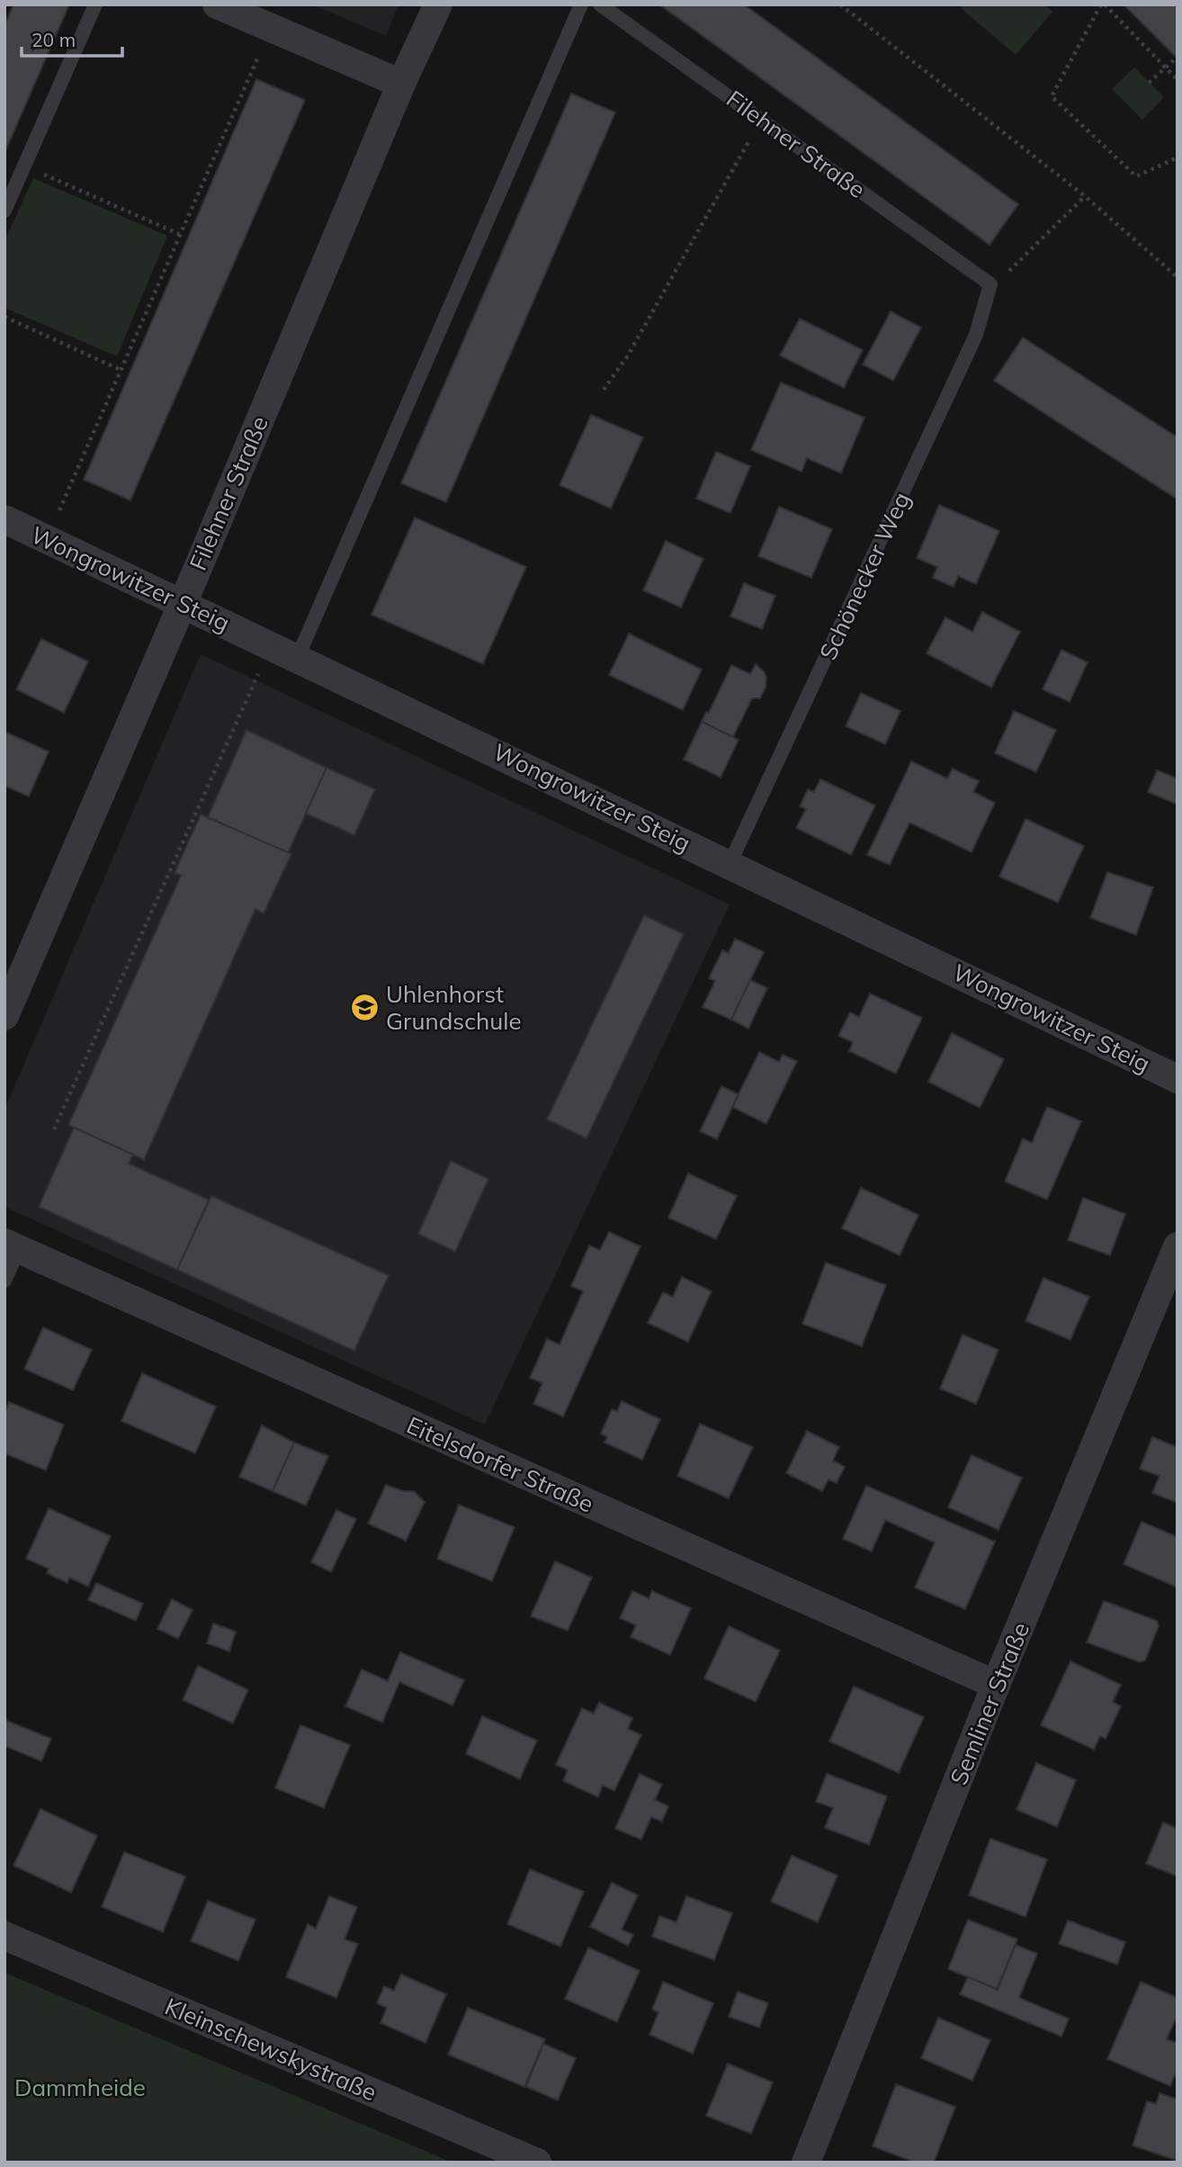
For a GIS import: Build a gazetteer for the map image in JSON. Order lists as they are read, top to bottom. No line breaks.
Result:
{"streets":{"street":["Filehner Straße","Wongrowitzer Steig","Eitelsdorfer Straße","Semliner Straße","Kleinschewskystraße"],"lane":["Schönecker Weg"]},"crossings":[["Filehner Straße","Schönecker Weg"],["Filehner Straße","Wongrowitzer Steig"],["Schönecker Weg","Wongrowitzer Steig"],["Eitelsdorfer Straße","Semliner Straße"]],"parks":["Dammheide"],"places":{"school or university":["Uhlenhorst Grundschule"]},"scale_bar":"20 m"}
